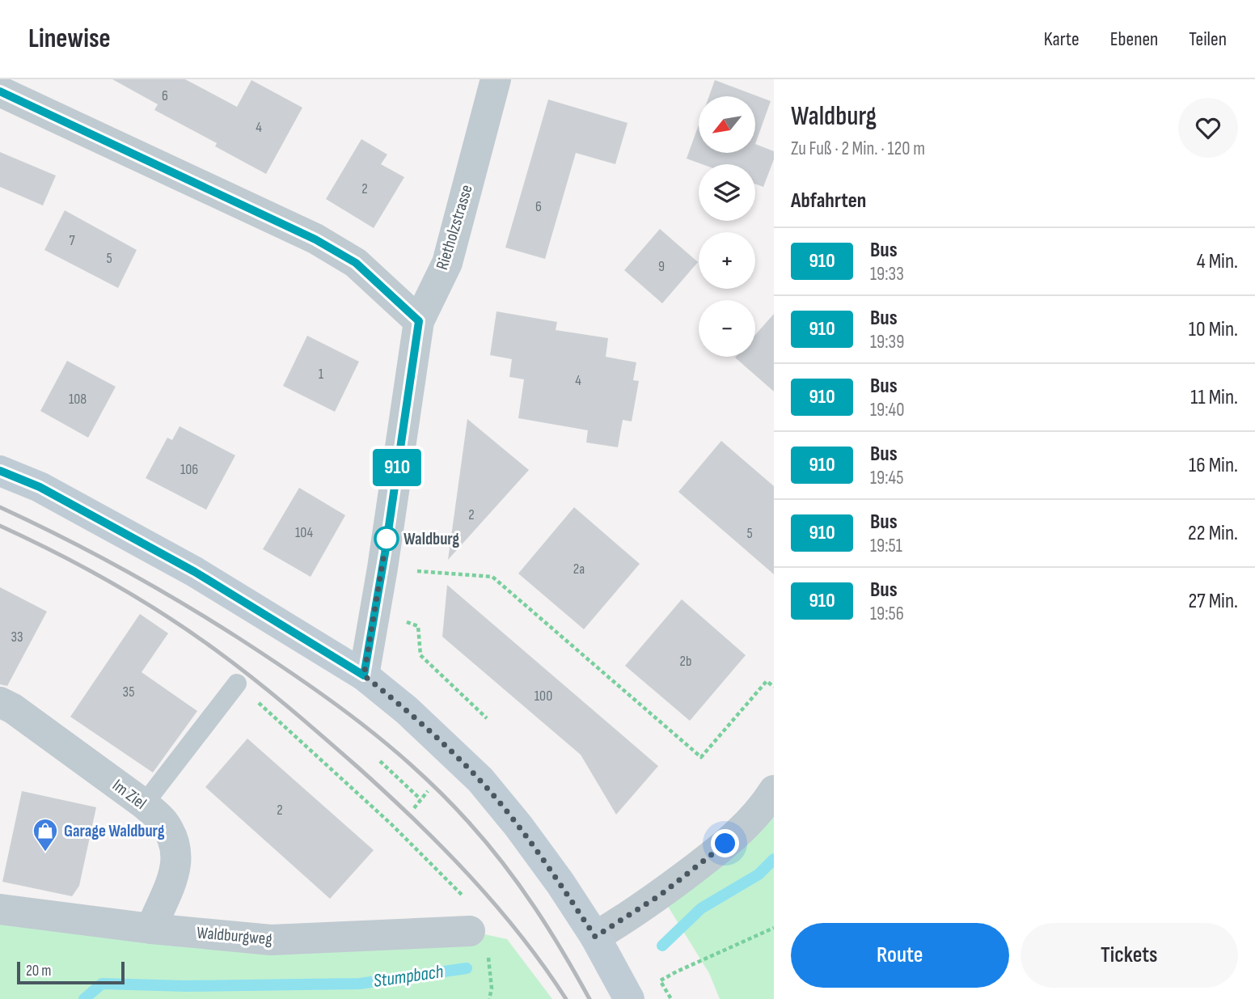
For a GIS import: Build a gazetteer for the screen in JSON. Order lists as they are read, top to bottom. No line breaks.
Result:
{"streets":{"street":["Rietholzstrasse","Im Ziel","Waldburgweg"]},"crossings":[["Im Ziel","Waldburgweg"]],"water":["Stumpbach"],"places":{"other":["Waldburg"],"shop":["Garage Waldburg"]},"lines":["bus line 910"],"house_numbers":["6","4","2","6","7","5","9","1","4","108","106","2","104","5","2a","33","2b","35","100","2"],"scale_bar":"20 m","north":"bottom left","page":{"header":"Linewise","nav":["Karte","Ebenen","Teilen"],"on_map":"910","heading":[["Waldburg","Zu Fuß · 2 Min. · 120 m"],"Abfahrten"],"map_buttons":["+","−"],"list":[{"mark":"910","name":"Bus","note":"19:33","value":"4 Min."},{"mark":"910","name":"Bus","note":"19:39","value":"10 Min."},{"mark":"910","name":"Bus","note":"19:40","value":"11 Min."},{"mark":"910","name":"Bus","note":"19:45","value":"16 Min."},{"mark":"910","name":"Bus","note":"19:51","value":"22 Min."},{"mark":"910","name":"Bus","note":"19:56","value":"27 Min."}],"buttons":["Route","Tickets"],"scale":"20 m"}}
